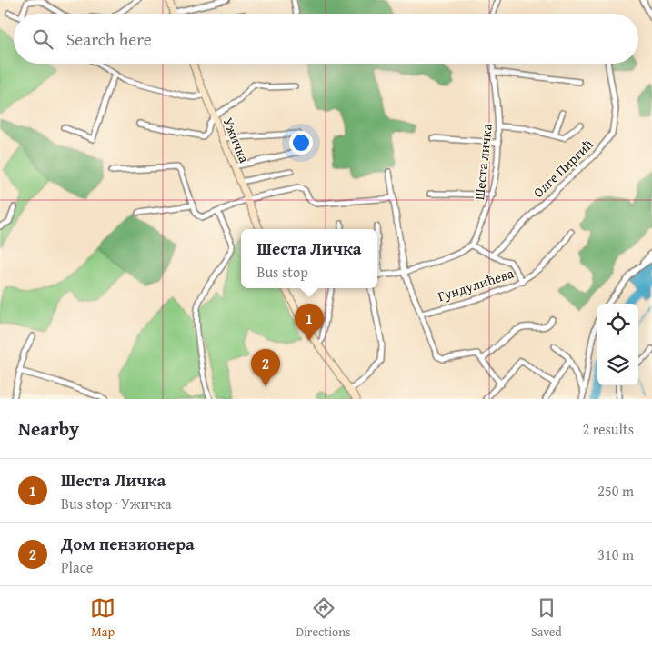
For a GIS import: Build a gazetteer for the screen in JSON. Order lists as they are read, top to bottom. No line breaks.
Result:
{"streets":{"main road":["Ужичка"],"street":["Шеста личка","Олге Пиргић","Гундулићева"]},"page":{"search":"Search here","popup":["Шеста Личка","Bus stop"],"pins":["1","2"],"heading":["Nearby","2 results"],"list":[{"mark":"1","name":"Шеста Личка","note":"Bus stop · Ужичка","value":"250 m"},{"mark":"2","name":"Дом пензионера","note":"Place","value":"310 m"}],"nav":["Map","Directions","Saved"]}}
